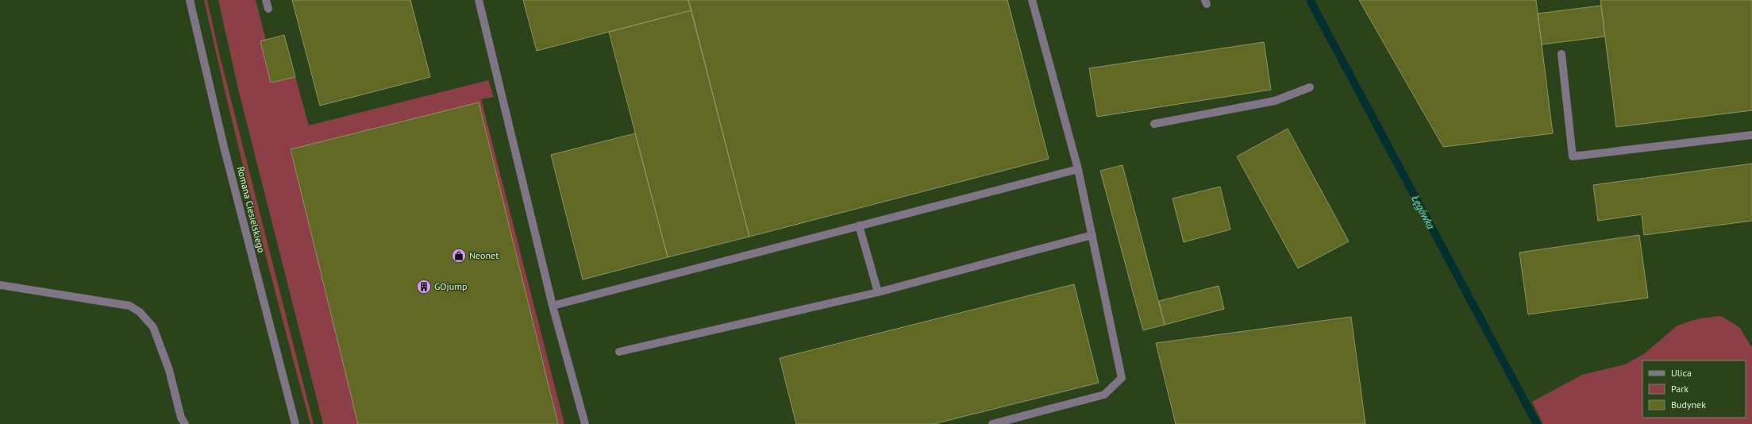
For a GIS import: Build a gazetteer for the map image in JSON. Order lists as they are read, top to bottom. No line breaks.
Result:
{"streets":{"street":["Romana Ciesielskiego"]},"water":["Łęgówka"],"places":{"shop":["Neonet"],"building":["GOjump"]},"legend":["Ulica","Park","Budynek"]}
